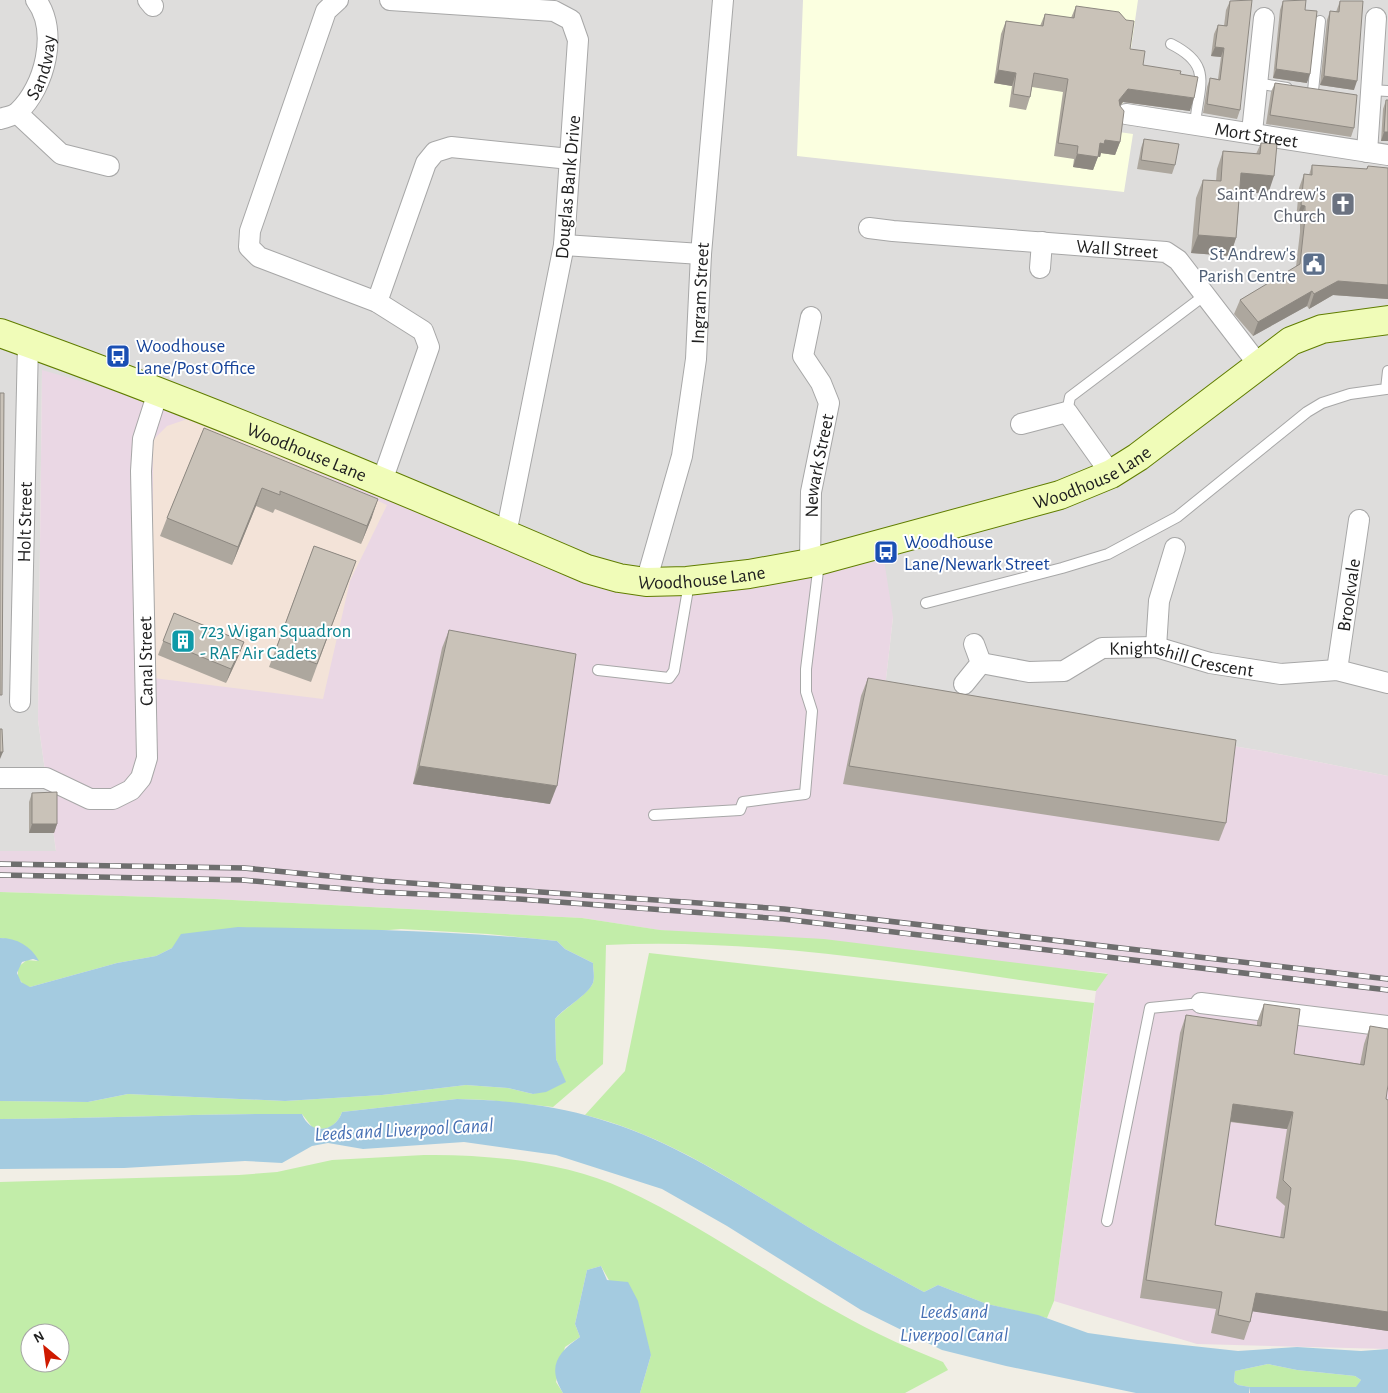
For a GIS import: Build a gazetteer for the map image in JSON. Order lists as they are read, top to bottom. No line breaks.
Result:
{"streets":{"main road":["Woodhouse Lane"],"street":["Sandway","Mort Street","Douglas Bank Drive","Wall Street","Ingram Street","Newark Street","Holt Street","Brookvale","Knightshill Crescent","Canal Street"]},"crossings":[["Douglas Bank Drive","Woodhouse Lane"],["Wall Street","Woodhouse Lane"],["Ingram Street","Woodhouse Lane"],["Woodhouse Lane","Newark Street"],["Woodhouse Lane","Holt Street"],["Woodhouse Lane","Canal Street"],["Brookvale","Knightshill Crescent"]],"water":["Leeds and Liverpool Canal"],"places":{"church":["Saint Andrew's Church"],"public building":["St Andrew's Parish Centre"],"bus stop":["Woodhouse Lane/Post Office","Woodhouse Lane/Newark Street"],"building":["723 Wigan Squadron - RAF Air Cadets"]},"north":"top left"}
